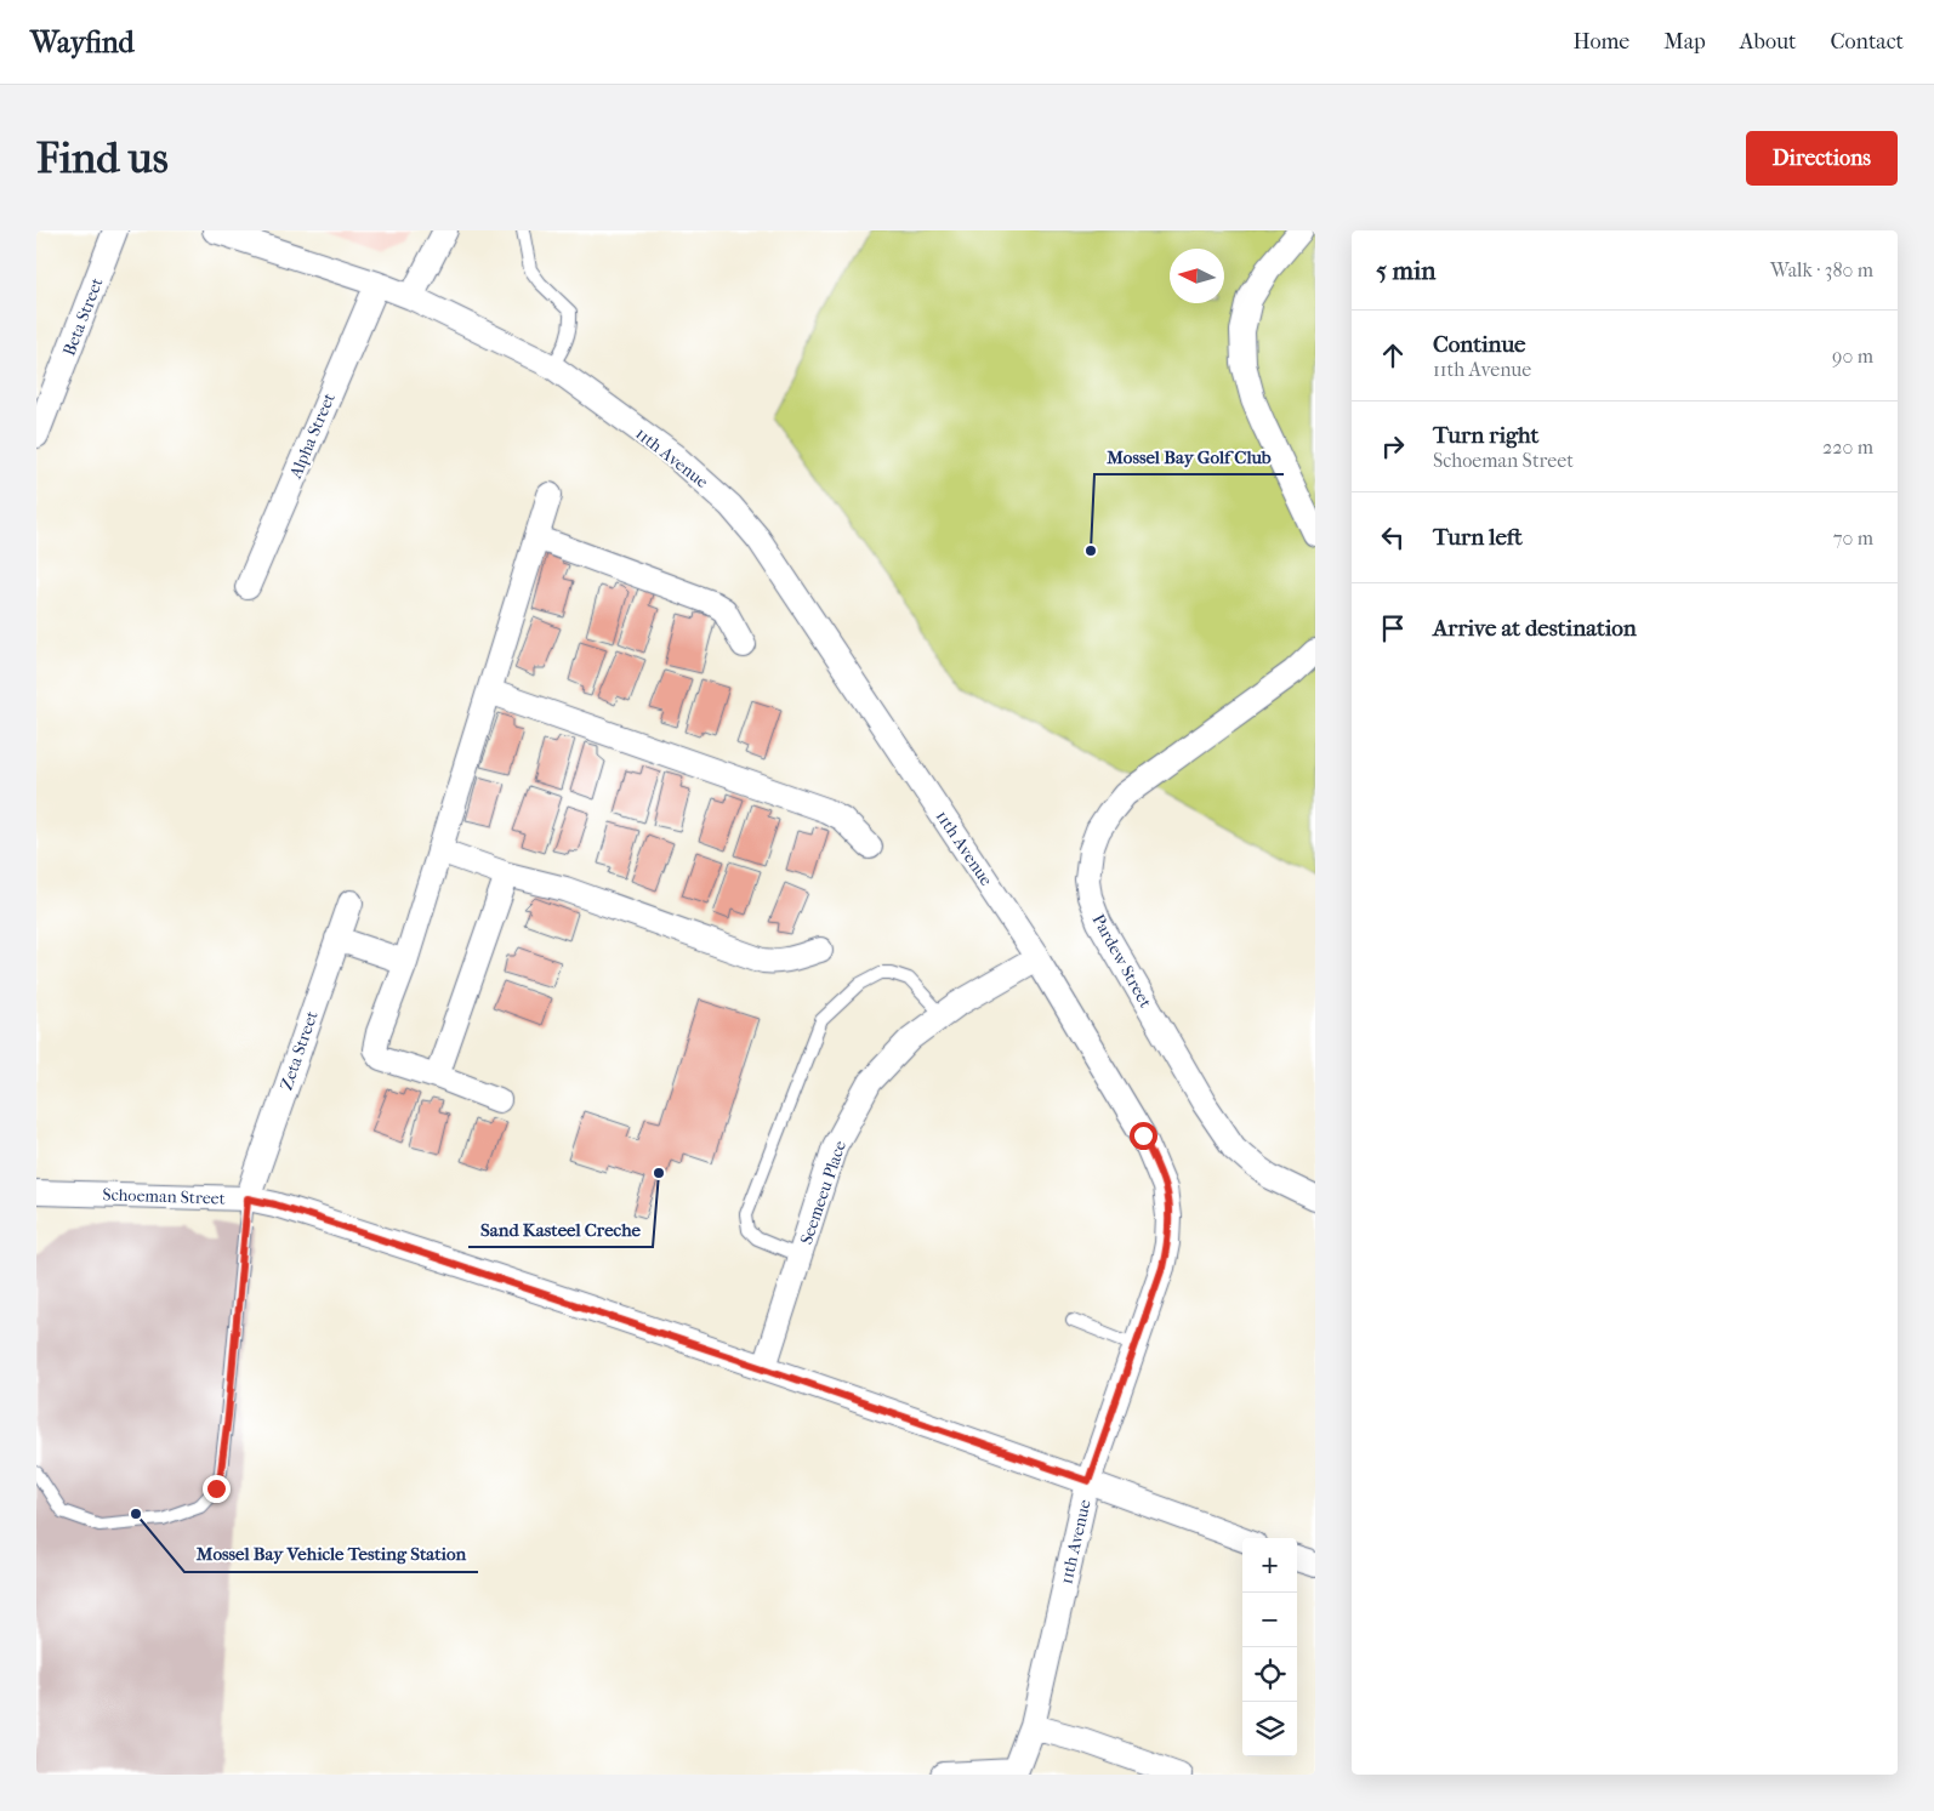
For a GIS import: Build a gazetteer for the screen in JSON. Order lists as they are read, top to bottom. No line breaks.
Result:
{"streets":{"street":["Beta Street","Alpha Street","11th Avenue","Pardew Street","Zeta Street","Seemeeu Place","Schoeman Street"]},"crossings":[["Alpha Street","11th Avenue"],["11th Avenue","Seemeeu Place"],["11th Avenue","Schoeman Street"],["Zeta Street","Schoeman Street"],["Seemeeu Place","Schoeman Street"]],"places":["Mossel Bay Golf Club","Sand Kasteel Creche","Mossel Bay Vehicle Testing Station"],"north":"left","page":{"header":"Wayfind","nav":["Home","Map","About","Contact"],"buttons":"Directions","title":"Find us","heading":["5 min","Walk · 380 m"],"list":[["Continue","11th Avenue","90 m"],["Turn right","Schoeman Street","220 m"],["Turn left","70 m"],"Arrive at destination"],"map_buttons":["+","−"]}}
